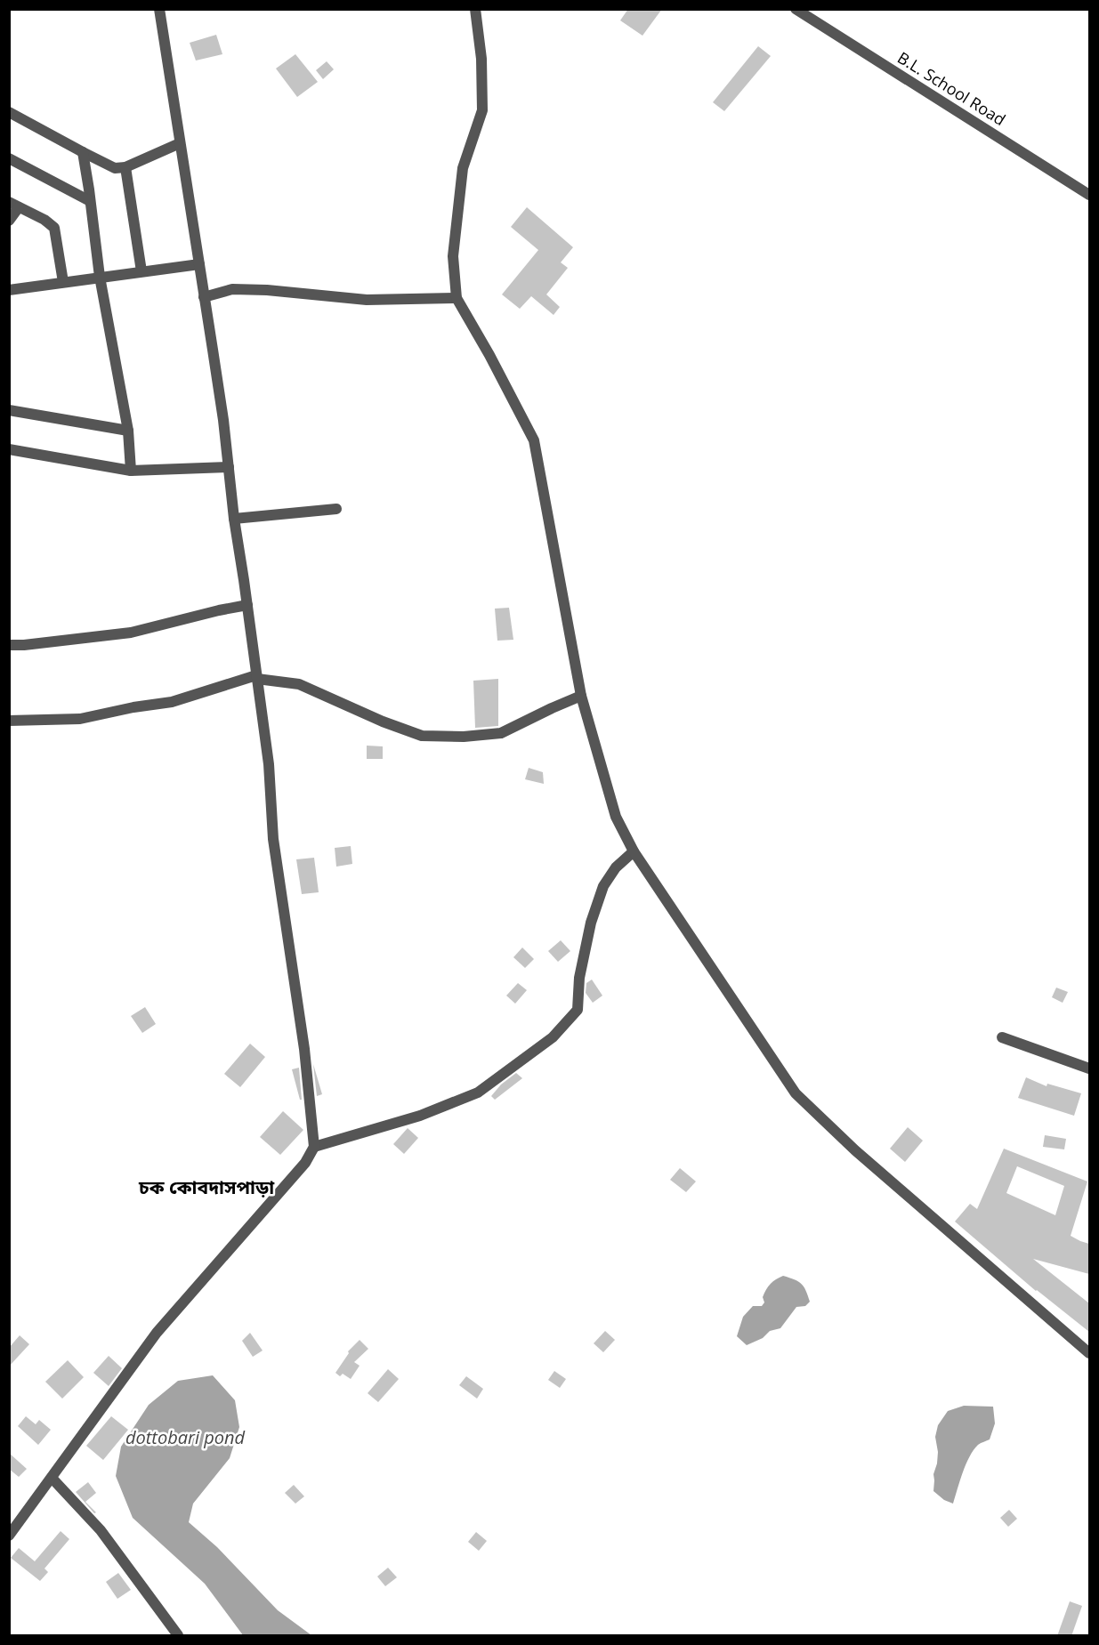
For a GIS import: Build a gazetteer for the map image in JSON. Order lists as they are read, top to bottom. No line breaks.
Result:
{"streets":{"street":["B.L. School Road"]},"districts":["চক কোবদাসপাড়া"],"water":["dottobari pond"]}
